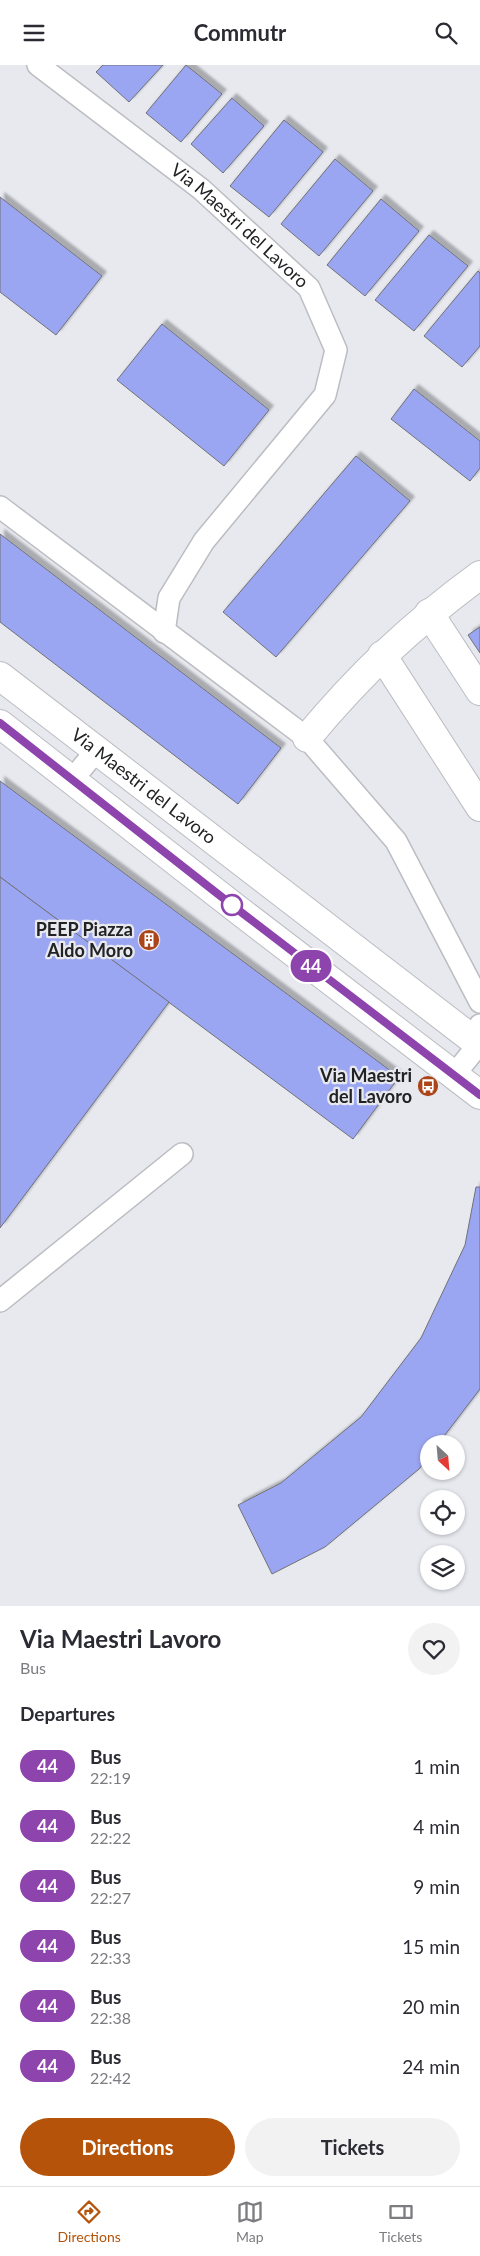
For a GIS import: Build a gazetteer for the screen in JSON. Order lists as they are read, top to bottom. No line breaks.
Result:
{"streets":{"street":["Via Maestri del Lavoro"]},"places":{"building":["PEEP Piazza Aldo Moro"],"bus stop":["Via Maestri del Lavoro"]},"lines":["bus line 44"],"north":"bottom right","page":{"header":"Commutr","on_map":"44","heading":[["Via Maestri Lavoro","Bus"],"Departures"],"list":[{"mark":"44","name":"Bus","note":"22:19","value":"1 min"},{"mark":"44","name":"Bus","note":"22:22","value":"4 min"},{"mark":"44","name":"Bus","note":"22:27","value":"9 min"},{"mark":"44","name":"Bus","note":"22:33","value":"15 min"},{"mark":"44","name":"Bus","note":"22:38","value":"20 min"},{"mark":"44","name":"Bus","note":"22:42","value":"24 min"}],"buttons":["Directions","Tickets"],"tabs":["Directions","Map","Tickets"]}}
